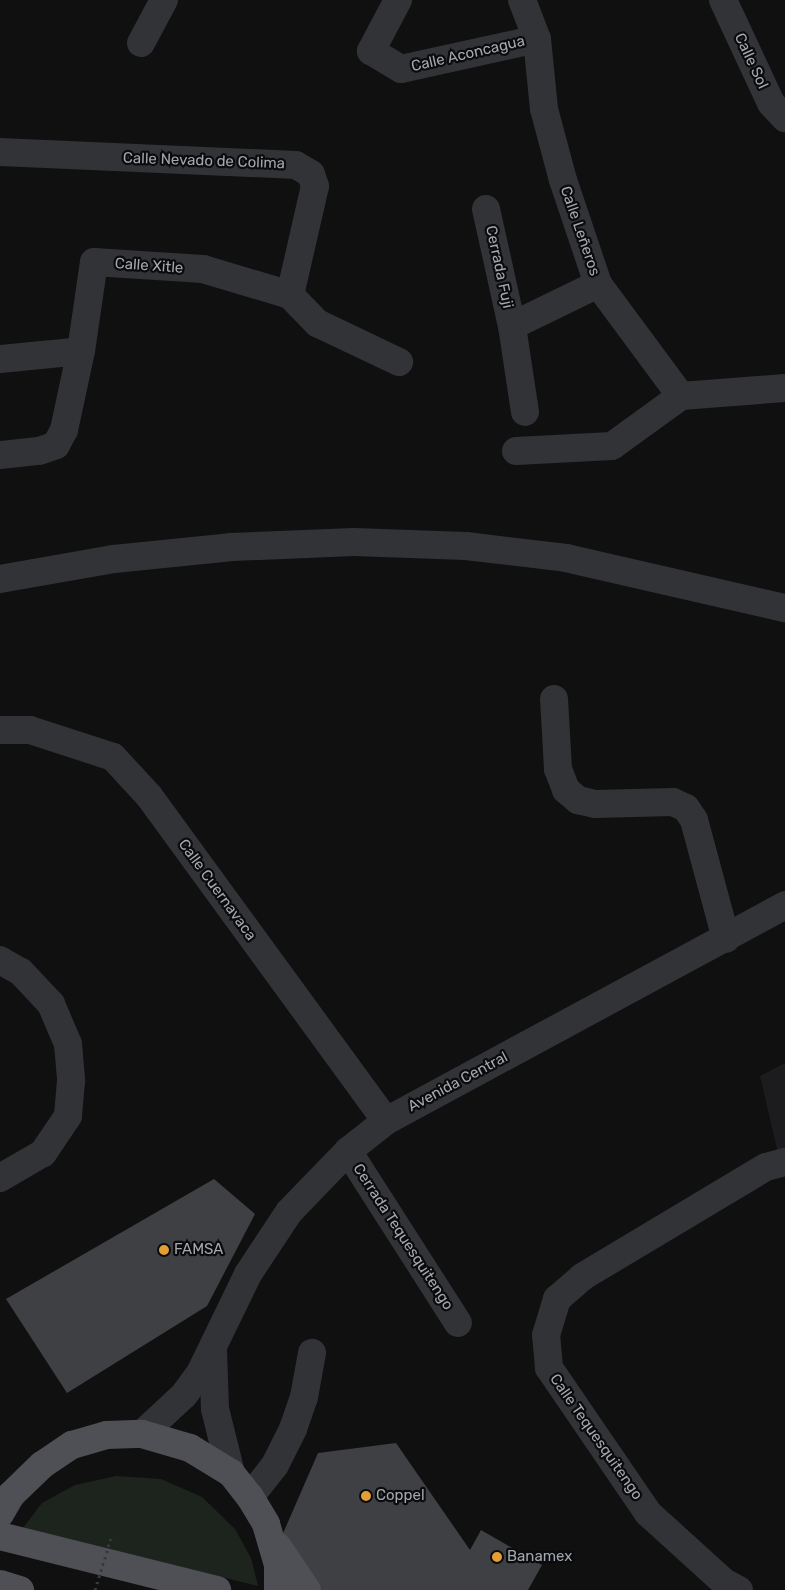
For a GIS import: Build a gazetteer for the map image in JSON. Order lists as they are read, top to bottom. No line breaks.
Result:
{"streets":{"street":["Calle Aconcagua","Calle Sol","Calle Nevado de Colima","Calle Leñeros","Calle Xitle","Cerrada Fuji","Calle Cuernavaca","Avenida Central","Cerrada Tequesquitengo","Calle Tequesquitengo"]},"crossings":[["Calle Aconcagua","Calle Leñeros"],["Calle Nevado de Colima","Calle Xitle"],["Calle Leñeros","Cerrada Fuji"],["Calle Cuernavaca","Avenida Central"],["Avenida Central","Cerrada Tequesquitengo"]],"places":["FAMSA","Coppel","Banamex"]}
